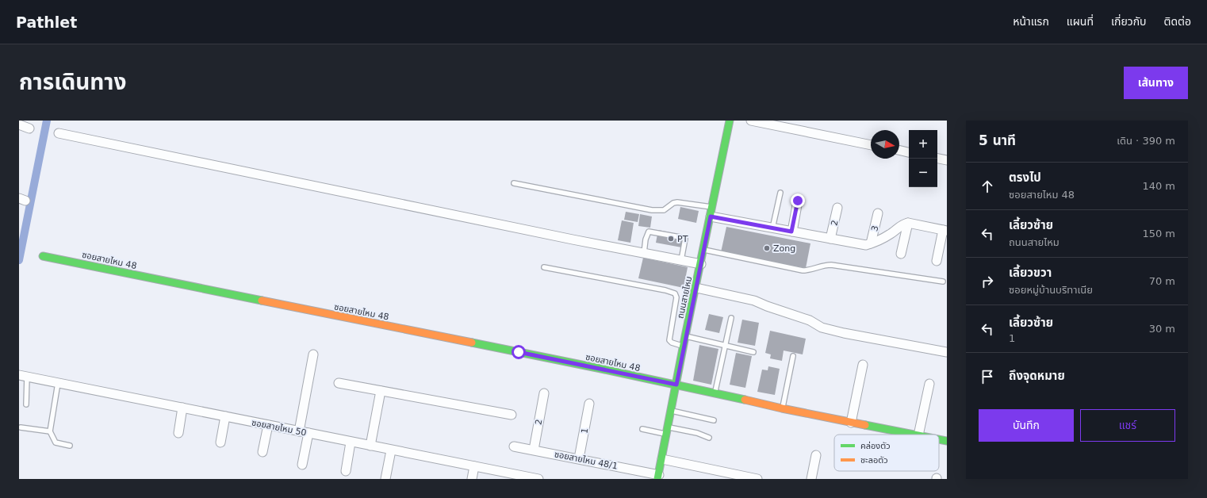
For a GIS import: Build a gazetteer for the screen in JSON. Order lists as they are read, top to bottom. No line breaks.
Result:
{"streets":{"street":["2","3","ซอยสายไหม 48","ถนนสายไหม","ซอยสายไหม 50","1","ซอยสายไหม 48/1"]},"crossings":[["2","ซอยสายไหม 48/1"],["ซอยสายไหม 48","ถนนสายไหม"],["ถนนสายไหม","ซอยสายไหม 48/1"],["1","ซอยสายไหม 48/1"]],"places":["PT","Zong"],"legend":["คล่องตัว","ชะลอตัว"],"north":"right","page":{"header":"Pathlet","nav":["หน้าแรก","แผนที่","เกี่ยวกับ","ติดต่อ"],"title":"การเดินทาง","buttons":["เส้นทาง",["บันทึก","แชร์"]],"heading":["5 นาที","เดิน · 390 m"],"map_buttons":["+","−"],"list":[["ตรงไป","ซอยสายไหม 48","140 m"],["เลี้ยวซ้าย","ถนนสายไหม","150 m"],["เลี้ยวขวา","ซอยหมู่บ้านบริทาเนีย","70 m"],["เลี้ยวซ้าย","1","30 m"],"ถึงจุดหมาย"]}}
